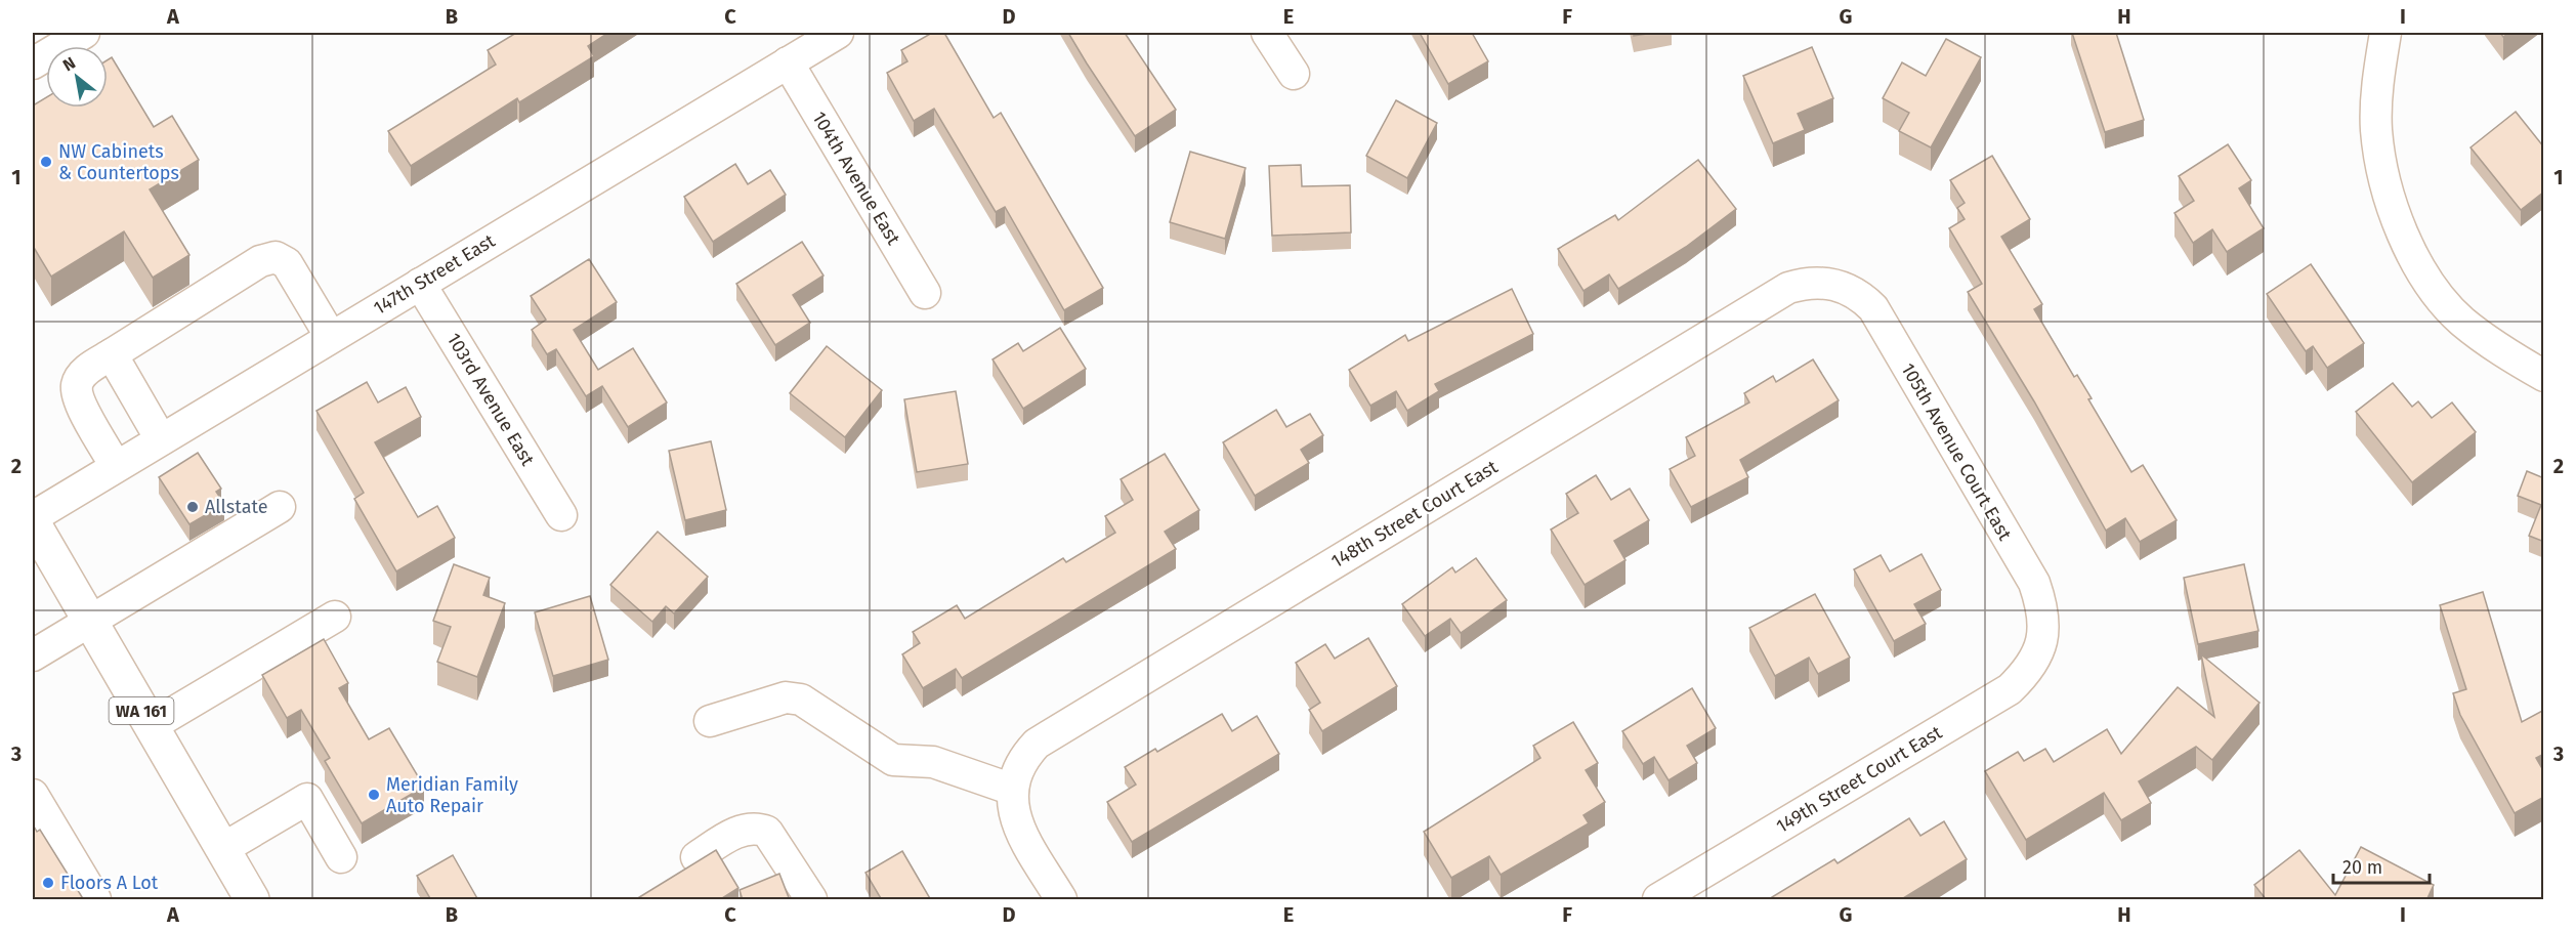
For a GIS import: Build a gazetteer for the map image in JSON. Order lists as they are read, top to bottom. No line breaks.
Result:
{"streets":{"main road":["WA 161"],"street":["104th Avenue East","147th Street East","103rd Avenue East","105th Avenue Court East","148th Street Court East","149th Street Court East"]},"crossings":[["104th Avenue East","147th Street East"],["147th Street East","103rd Avenue East"],["105th Avenue Court East","148th Street Court East"],["105th Avenue Court East","149th Street Court East"]],"places":["NW Cabinets & Countertops","Allstate","Meridian Family Auto Repair","Floors A Lot"],"scale_bar":"20 m","north":"top left","grid":{"columns":["A","B","C","D","E","F","G","H","I"],"rows":["1","2","3"]}}
